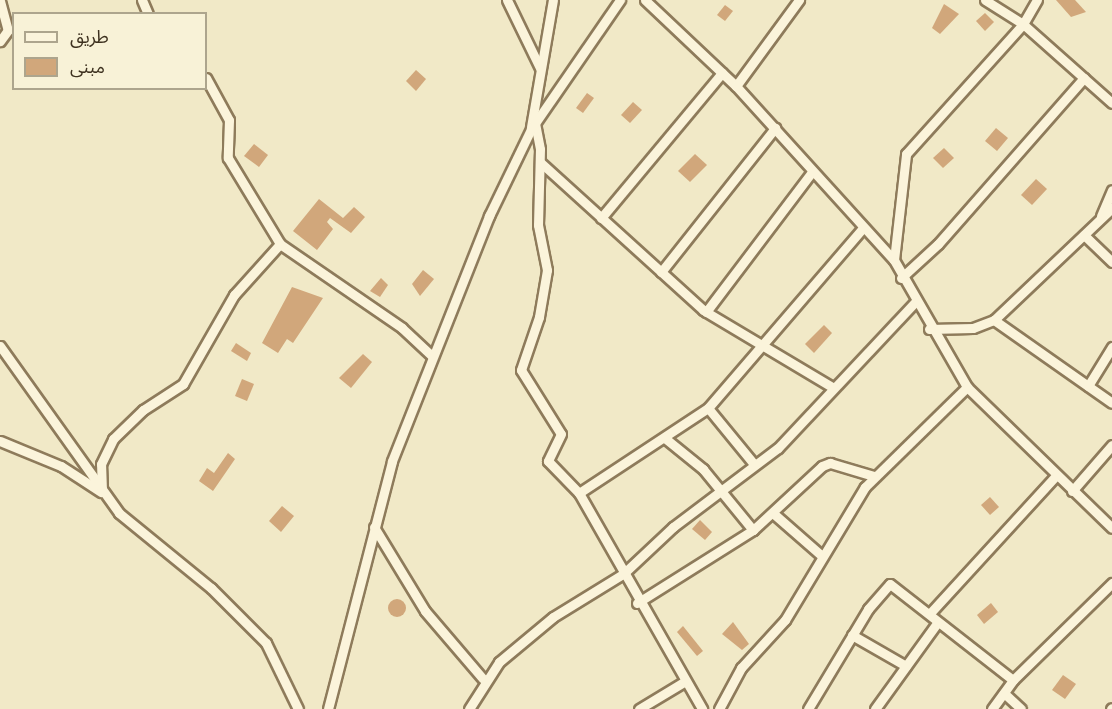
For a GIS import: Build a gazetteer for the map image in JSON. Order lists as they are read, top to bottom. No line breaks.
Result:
{"legend":["طريق","مبنى"]}
